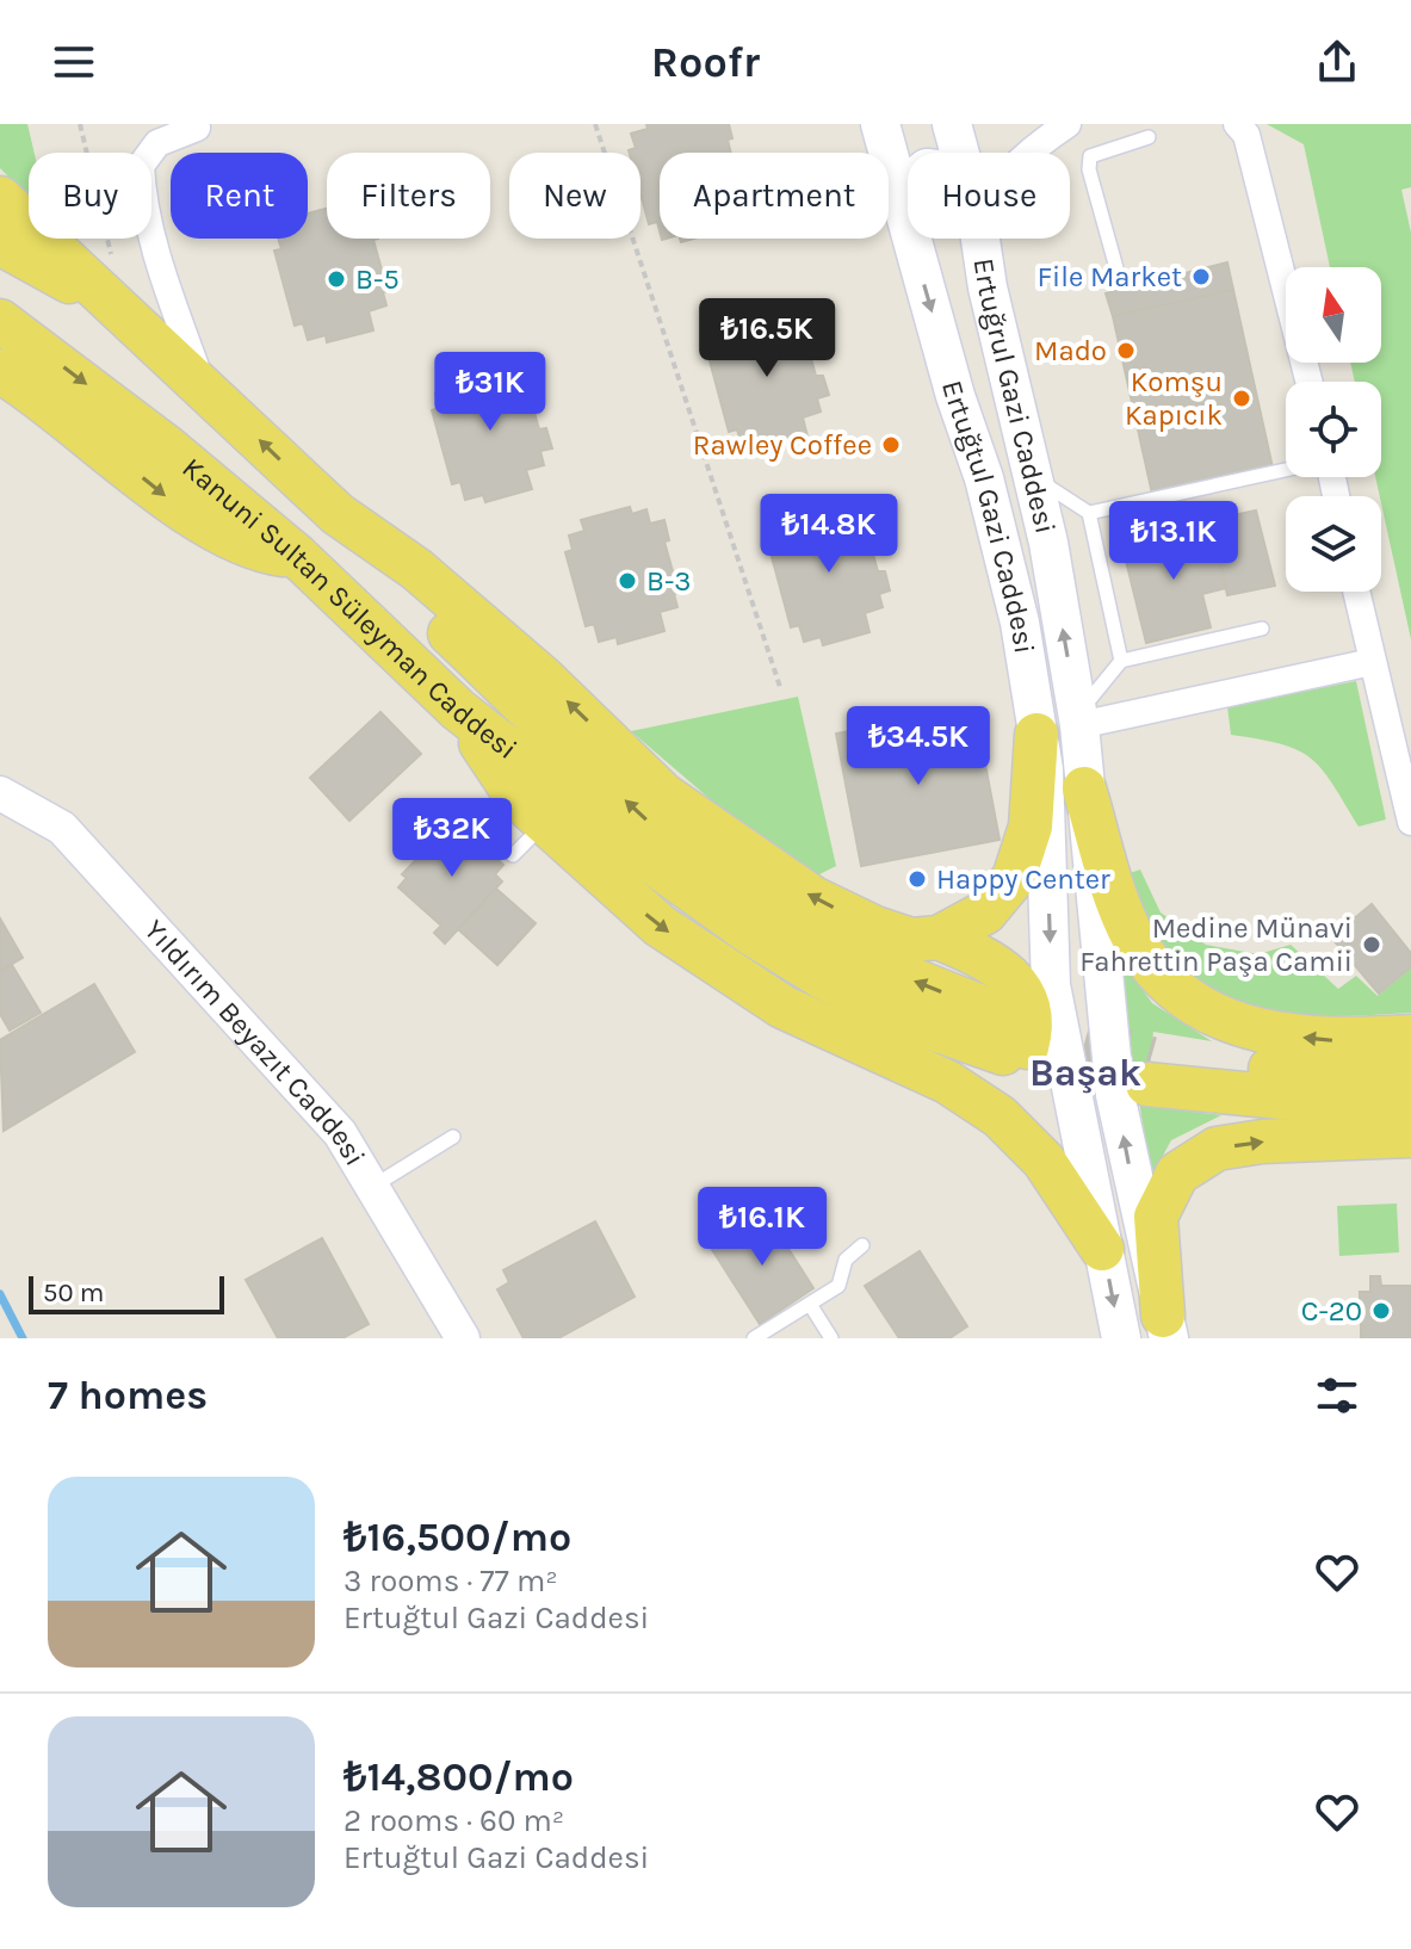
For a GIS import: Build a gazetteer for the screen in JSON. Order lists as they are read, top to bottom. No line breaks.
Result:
{"streets":{"main road":["Ertuğrul Gazi Caddesi","Ertuğtul Gazi Caddesi","Kanuni Sultan Süleyman Caddesi"],"street":["Yıldırım Beyazıt Caddesi"]},"one_way":["Ertuğrul Gazi Caddesi","Ertuğtul Gazi Caddesi"],"districts":["Başak"],"places":["File Market","B-5","Mado","Komşu Kapıcık","Rawley Coffee","B-3","Happy Center","Medine Münavi Fahrettin Paşa Camii","C-20"],"scale_bar":"50 m","north":"top","page":{"header":"Roofr","chip":["Buy","Rent","Filters","New","Apartment","House"],"price":["₺16.5K","₺31K","₺14.8K","₺13.1K","₺34.5K","₺32K","₺16.1K"],"scale":"50 m","heading":"7 homes","list":[{"name":"₺16,500/mo","note":"3 rooms · 77 m² · Ertuğtul Gazi Caddesi"},{"name":"₺14,800/mo","note":"2 rooms · 60 m² · Ertuğtul Gazi Caddesi"}]}}
